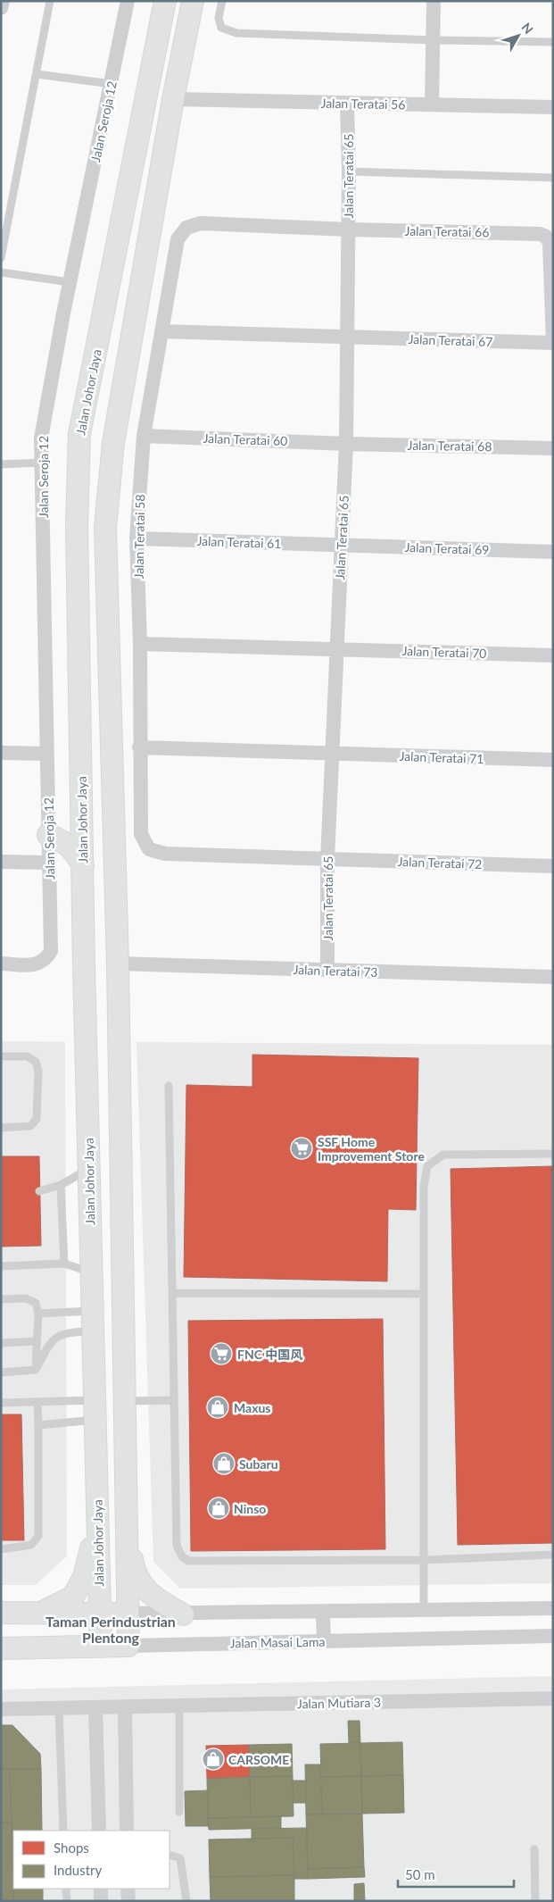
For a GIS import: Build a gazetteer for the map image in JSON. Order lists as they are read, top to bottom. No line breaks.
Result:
{"streets":{"main road":["Jalan Johor Jaya","Jalan Masai Lama"],"street":["Jalan Teratai 56","Jalan Seroja 12","Jalan Teratai 65","Jalan Teratai 66","Jalan Teratai 67","Jalan Teratai 60","Jalan Teratai 68","Jalan Teratai 58","Jalan Teratai 61","Jalan Teratai 69","Jalan Teratai 70","Jalan Teratai 71","Jalan Teratai 72","Jalan Teratai 73","Jalan Mutiara 3"]},"crossings":[["Jalan Teratai 56","Jalan Teratai 65"],["Jalan Teratai 65","Jalan Teratai 66"],["Jalan Teratai 65","Jalan Teratai 67"],["Jalan Teratai 65","Jalan Teratai 60"],["Jalan Teratai 65","Jalan Teratai 68"],["Jalan Teratai 65","Jalan Teratai 61"],["Jalan Teratai 65","Jalan Teratai 69"],["Jalan Teratai 65","Jalan Teratai 70"],["Jalan Teratai 65","Jalan Teratai 71"],["Jalan Teratai 65","Jalan Teratai 72"],["Jalan Teratai 65","Jalan Teratai 73"],["Jalan Teratai 66","Jalan Teratai 67"],["Jalan Teratai 66","Jalan Teratai 58"],["Jalan Teratai 67","Jalan Teratai 58"],["Jalan Johor Jaya","Jalan Masai Lama"],["Jalan Teratai 60","Jalan Teratai 68"],["Jalan Teratai 60","Jalan Teratai 58"],["Jalan Teratai 58","Jalan Teratai 61"],["Jalan Teratai 58","Jalan Teratai 70"],["Jalan Teratai 58","Jalan Teratai 71"],["Jalan Teratai 58","Jalan Teratai 72"],["Jalan Teratai 61","Jalan Teratai 69"]],"districts":["Taman Perindustrian Plentong"],"places":{"supermarket":["SSF Home Improvement Store","FNC 中国风"],"shop":["Maxus","Subaru","Ninso","CARSOME"]},"legend":["Shops","Industry"],"scale_bar":"50 m","north":"top right"}
